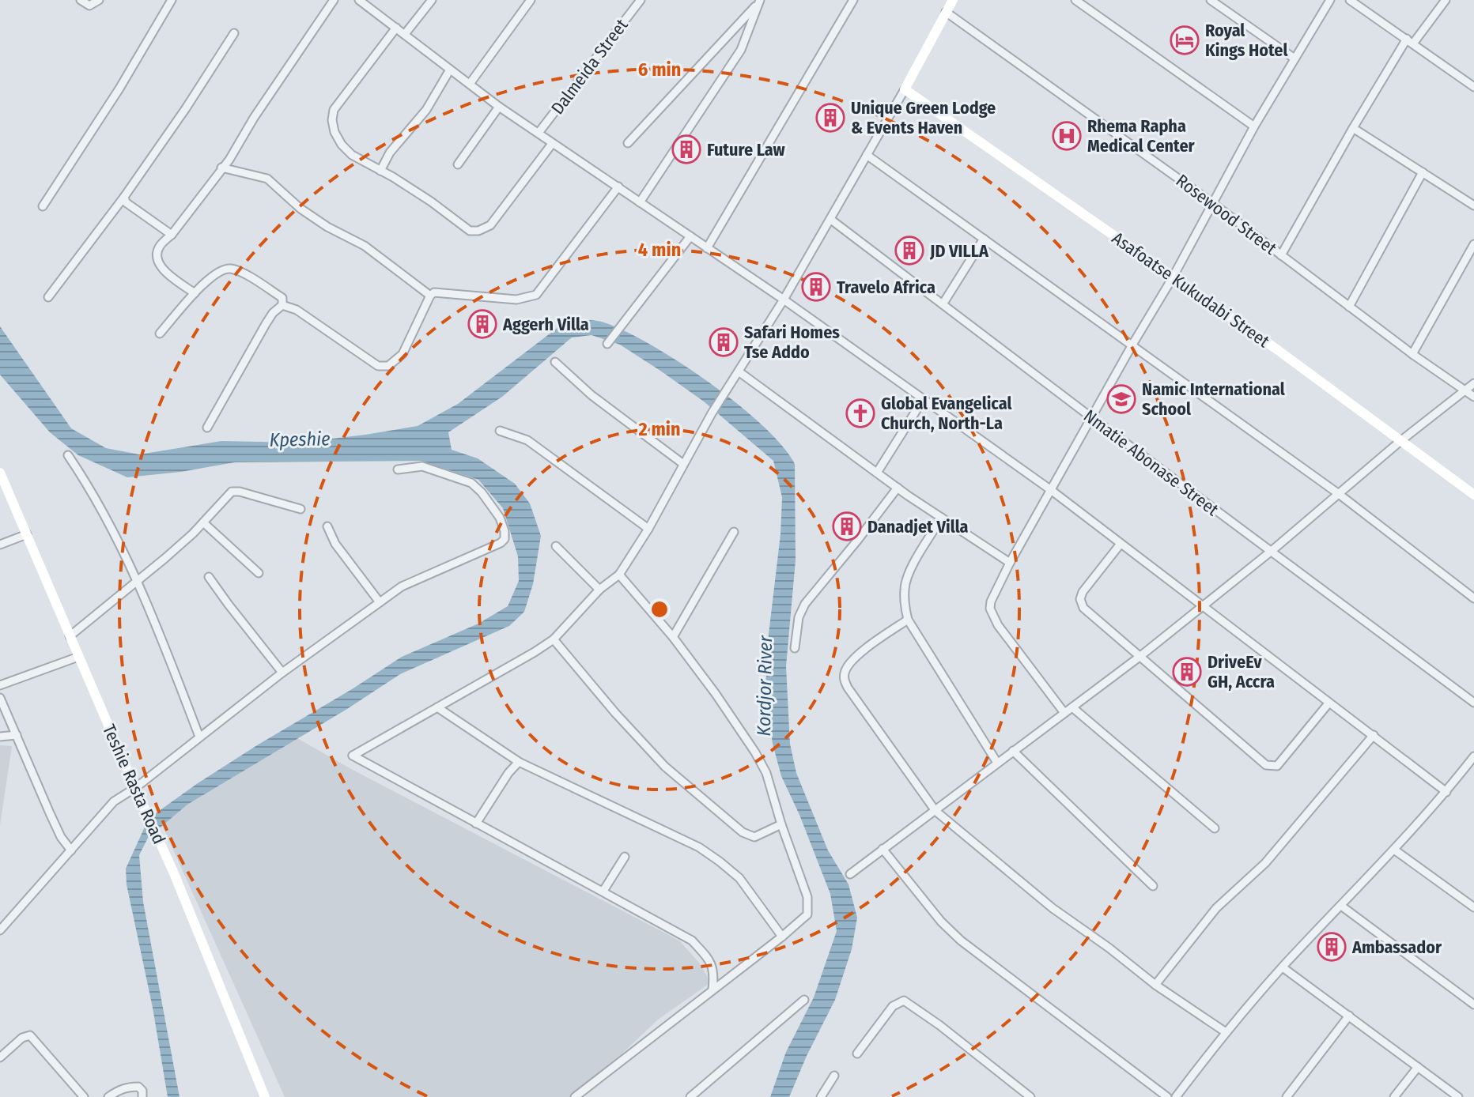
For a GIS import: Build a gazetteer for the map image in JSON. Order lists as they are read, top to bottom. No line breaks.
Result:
{"streets":{"street":["Dalmeida Street","Rosewood Street","Asafoatse Kukudabi Street","Nmatie Abonase Street","Teshie Rasta Road"]},"water":["Kpeshie","Kordjor River"],"places":{"hotel":["Royal Kings Hotel"],"building":["Unique Green Lodge & Events Haven","Future Law","JD VILLA","Travelo Africa","Aggerh Villa","Safari Homes Tse Addo","Danadjet Villa","DriveEv GH, Accra","Ambassador"],"hospital":["Rhema Rapha Medical Center"],"school or university":["Namic International School"],"church":["Global Evangelical Church, North-La"]},"rings":["6 min","4 min","2 min"]}
